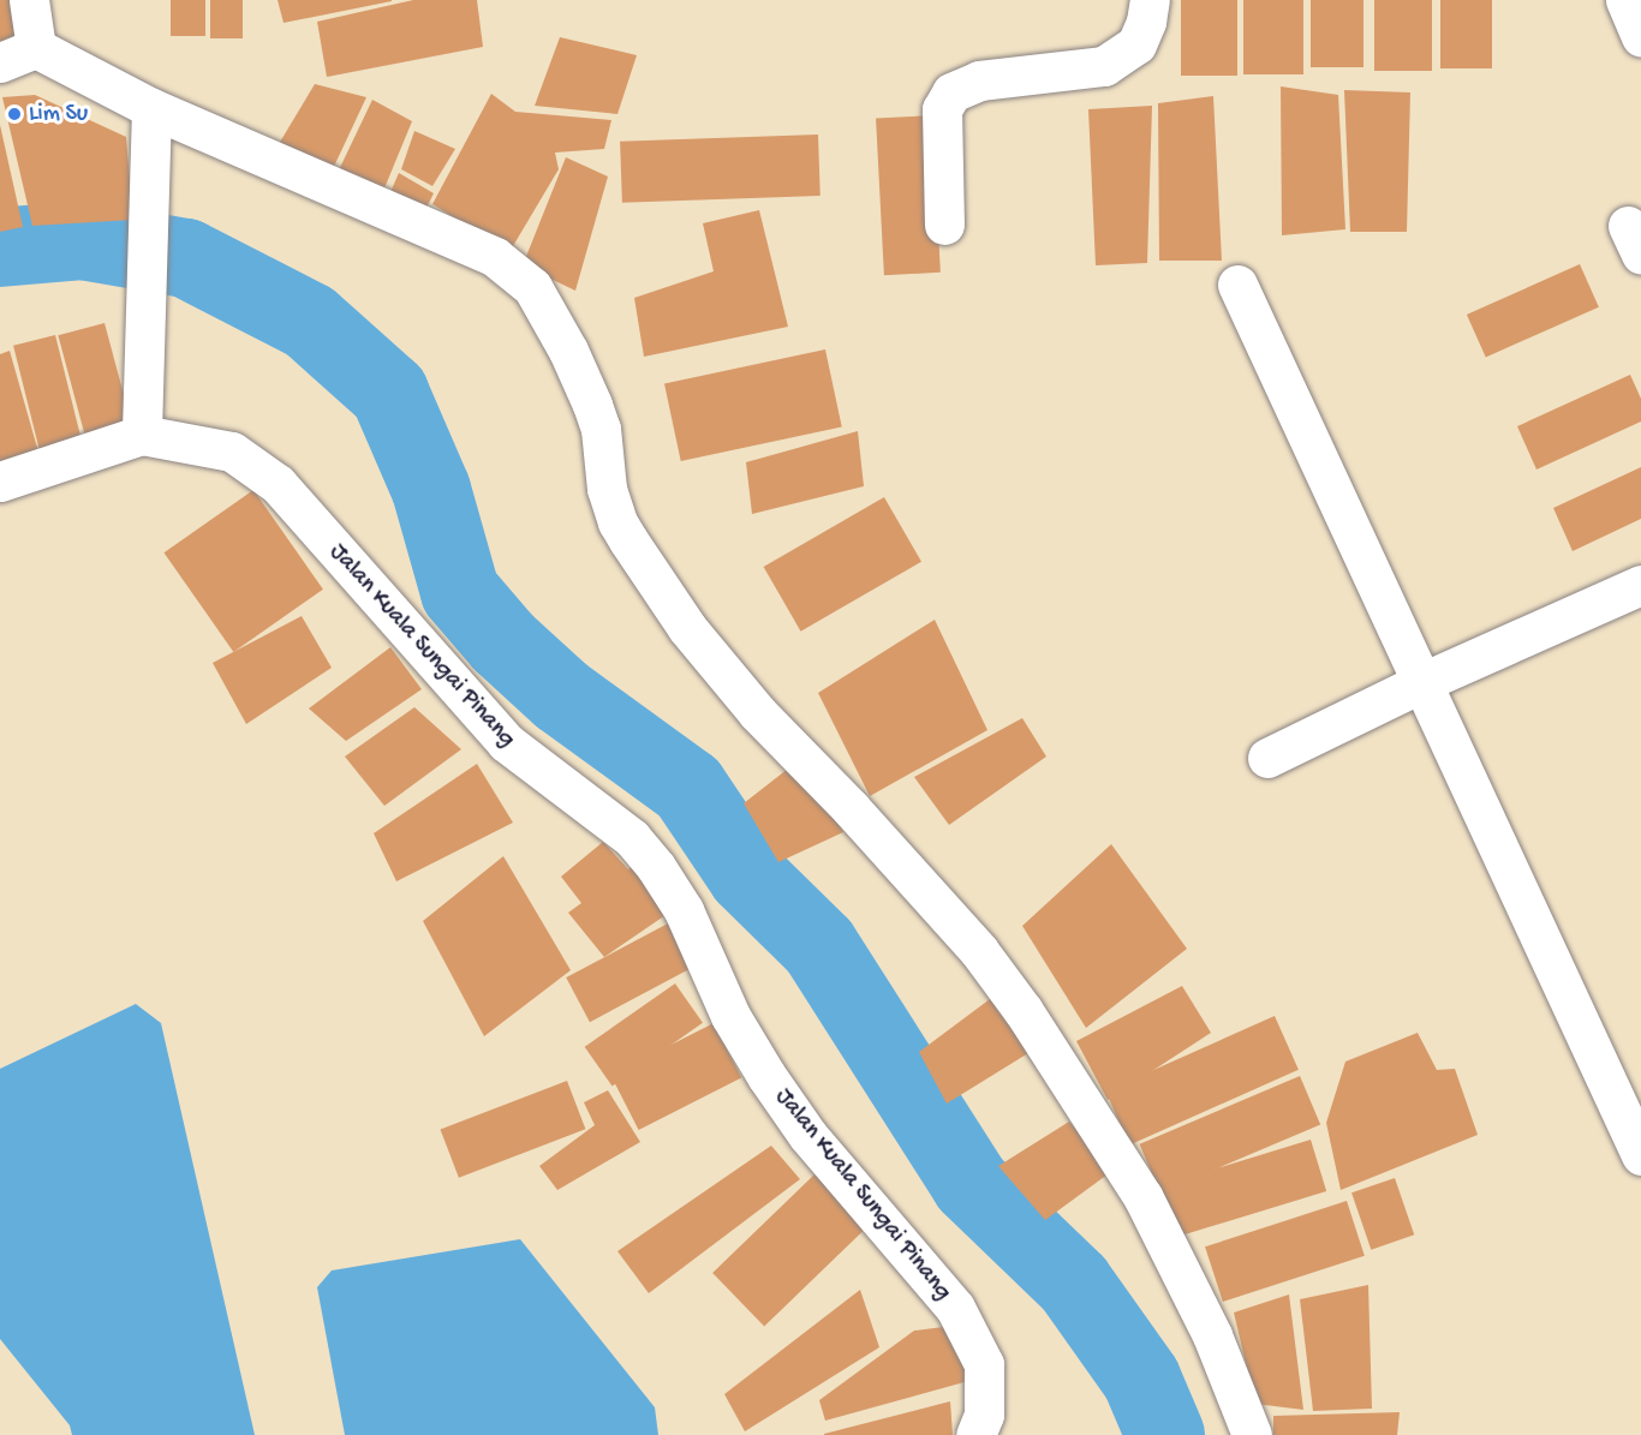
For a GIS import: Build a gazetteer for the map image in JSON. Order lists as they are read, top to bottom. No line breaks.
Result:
{"streets":{"street":["Jalan Kuala Sungai Pinang"]},"places":["Lim Su"]}
